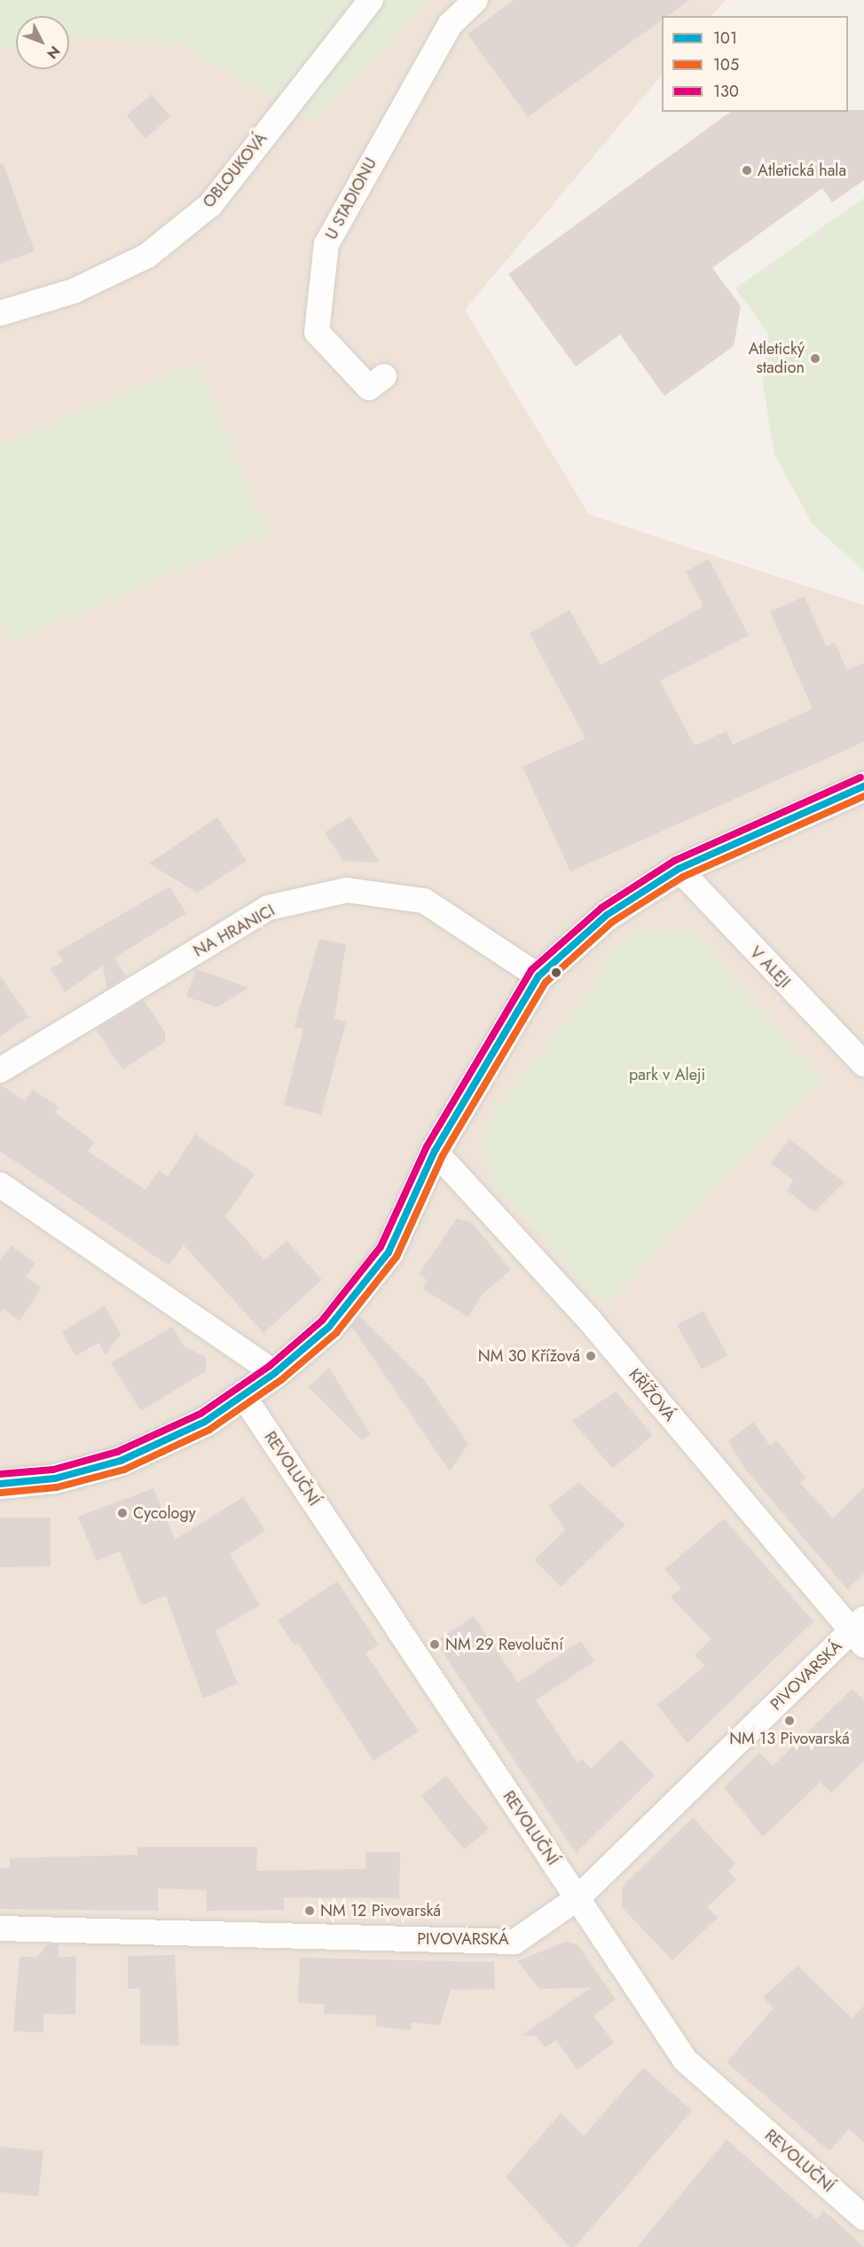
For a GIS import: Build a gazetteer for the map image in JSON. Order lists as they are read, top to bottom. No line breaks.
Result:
{"streets":{"street":["OBLOUKOVÁ","U STADIONU","NA HRANICI","V ALEJI","KŘÍŽOVÁ","REVOLUČNÍ","PIVOVARSKÁ"]},"crossings":[["KŘÍŽOVÁ","PIVOVARSKÁ"],["REVOLUČNÍ","PIVOVARSKÁ"]],"parks":["park v Aleji"],"places":["Atletická hala","Atletický stadion","NM 30 Křížová","Cycology","NM 29 Revoluční","NM 13 Pivovarská","NM 12 Pivovarská"],"lines":["transit line 130","transit line 101","transit line 105"],"legend":["101","105","130"],"north":"bottom right"}
